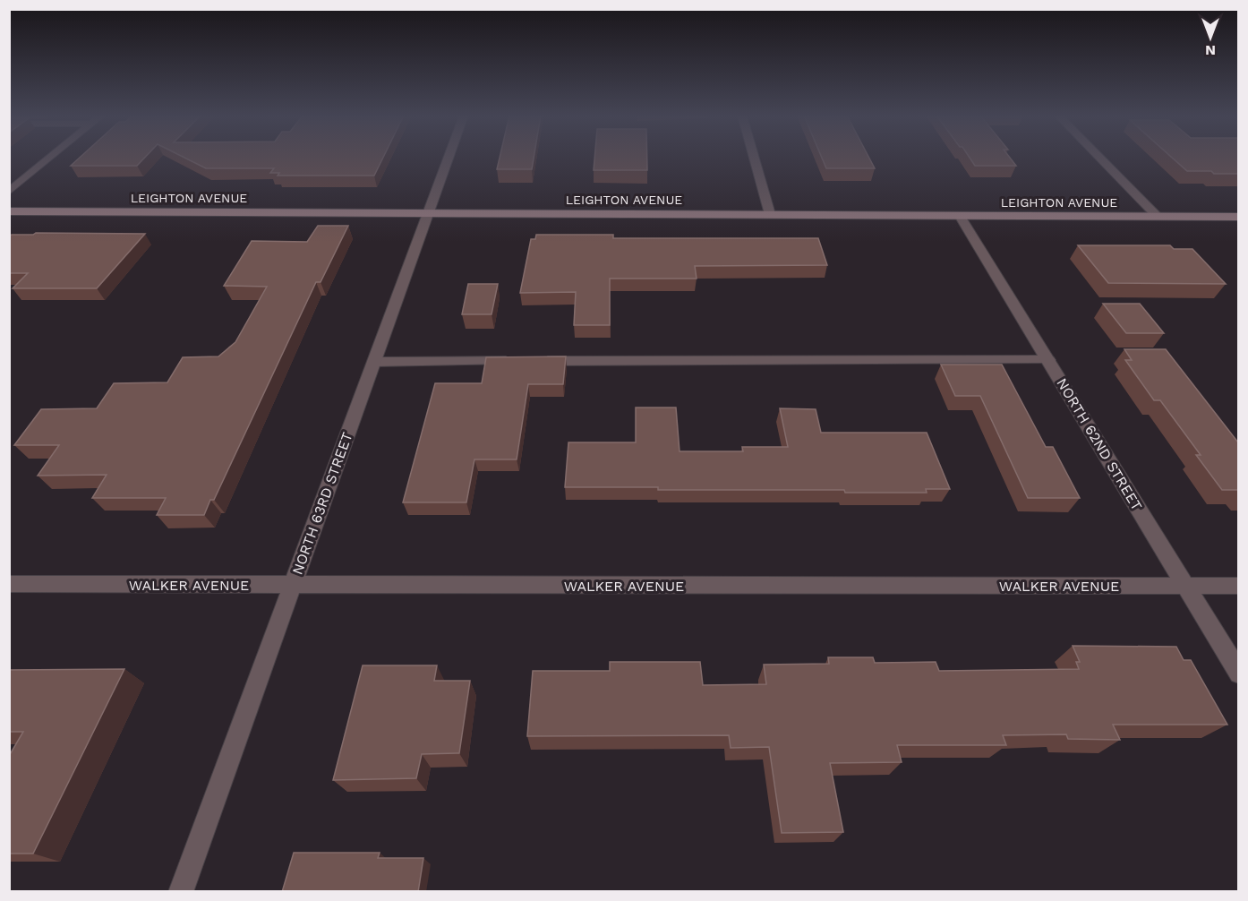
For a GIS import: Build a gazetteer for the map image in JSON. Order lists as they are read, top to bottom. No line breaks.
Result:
{"streets":{"street":["LEIGHTON AVENUE","NORTH 62ND STREET","NORTH 63RD STREET","WALKER AVENUE"]},"crossings":[["LEIGHTON AVENUE","NORTH 62ND STREET"],["LEIGHTON AVENUE","NORTH 63RD STREET"],["NORTH 62ND STREET","WALKER AVENUE"],["NORTH 63RD STREET","WALKER AVENUE"]],"north":"bottom"}
